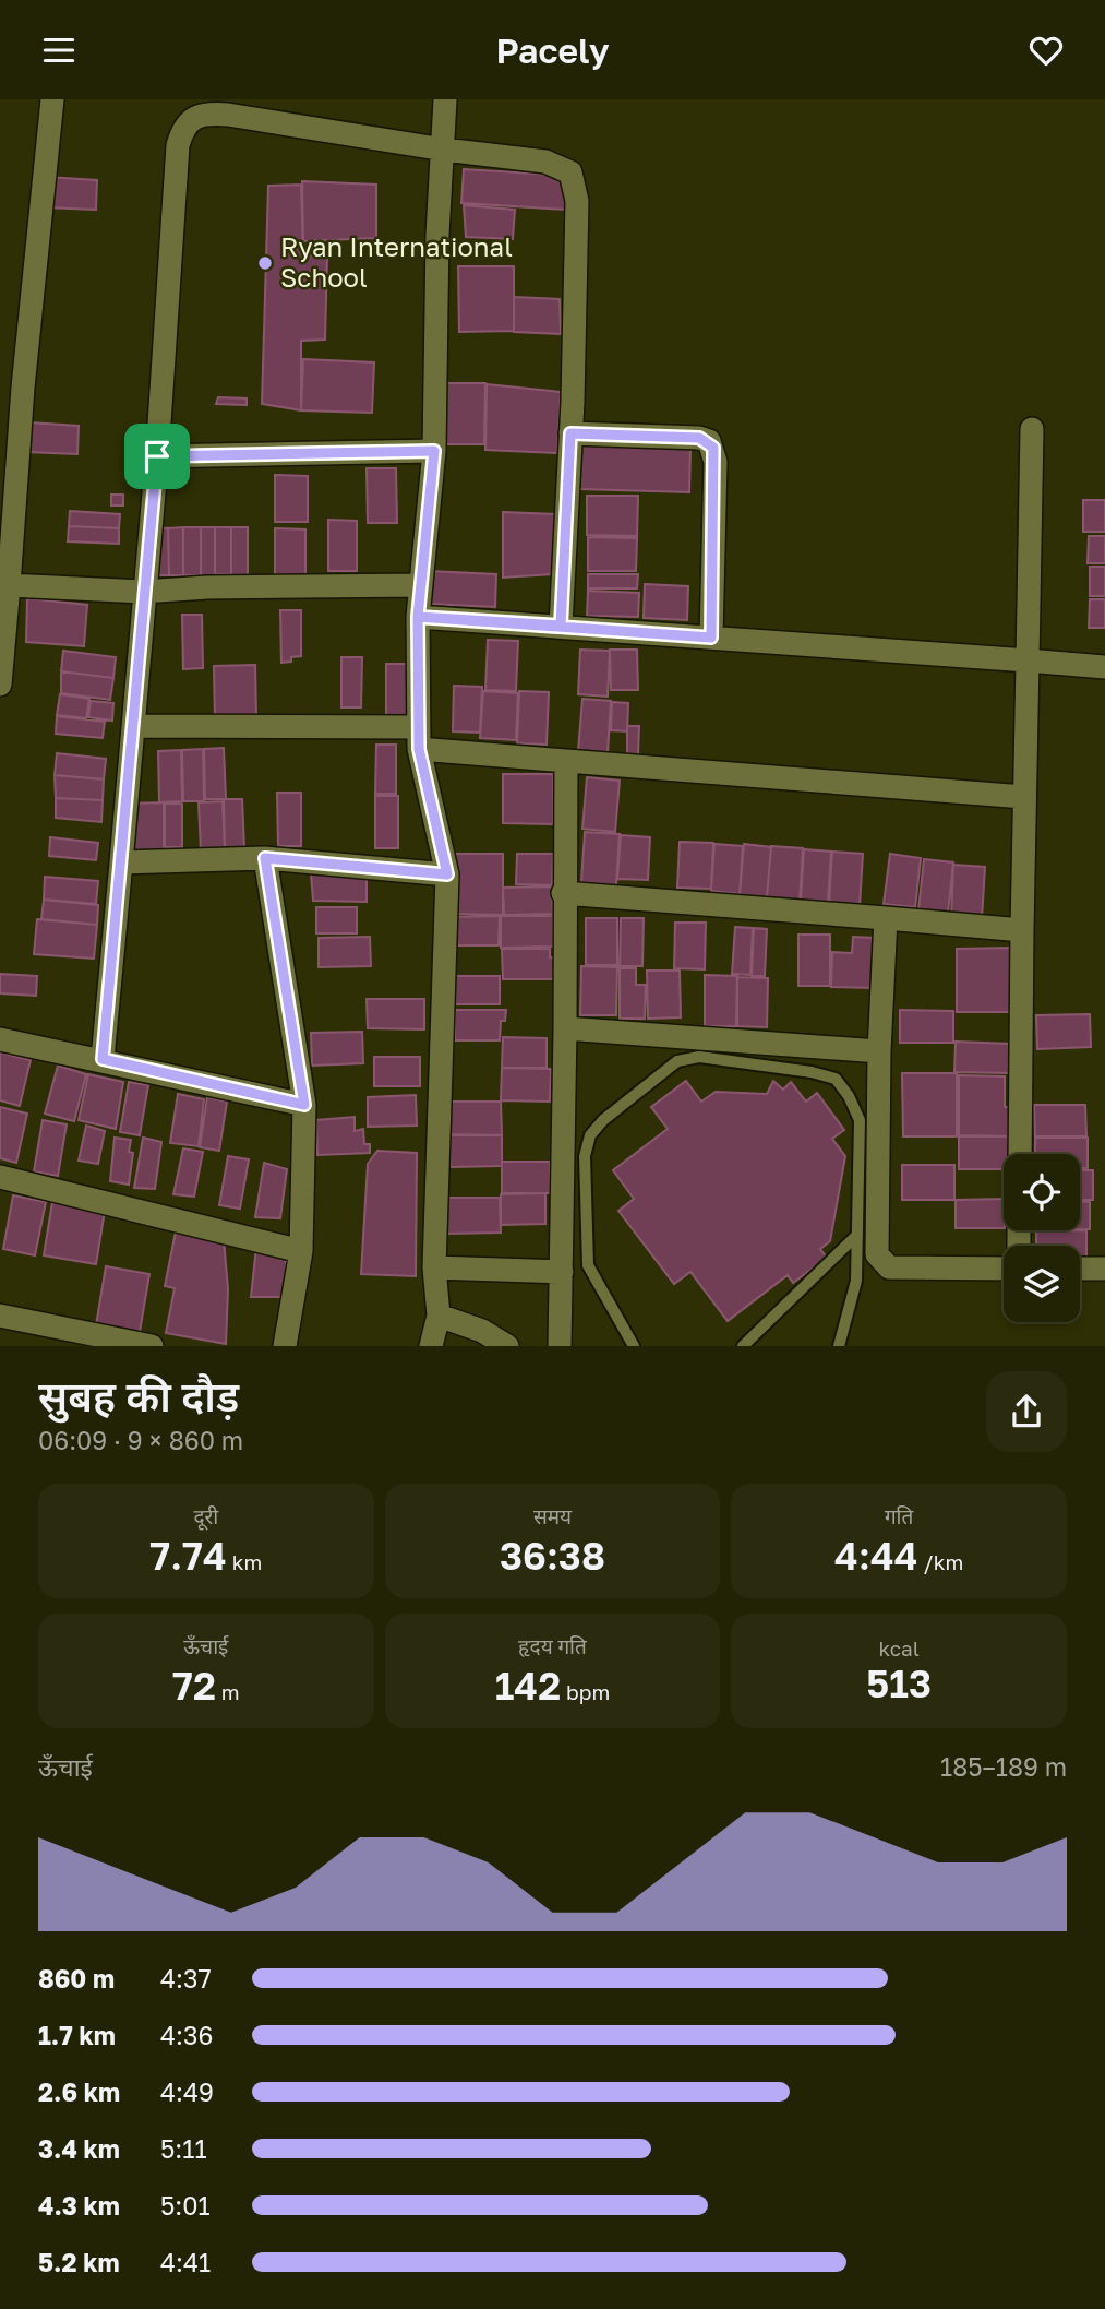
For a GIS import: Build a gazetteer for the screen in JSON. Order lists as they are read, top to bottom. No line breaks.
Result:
{"places":["Ryan International School"],"page":{"header":"Pacely","heading":["सुबह की दौड़","06:09 · 9 × 860 m"],"stats":[["दूरी","7.74 km"],["समय","36:38"],["गति","4:44 /km"],["ऊँचाई","72 m"],["हृदय गति","142 bpm"],["kcal","513"]],"chart":["ऊँचाई","185–189 m"],"list":[{"name":"860 m","note":"4:37"},{"name":"1.7 km","note":"4:36"},{"name":"2.6 km","note":"4:49"},{"name":"3.4 km","note":"5:11"},{"name":"4.3 km","note":"5:01"},{"name":"5.2 km","note":"4:41"}]}}
